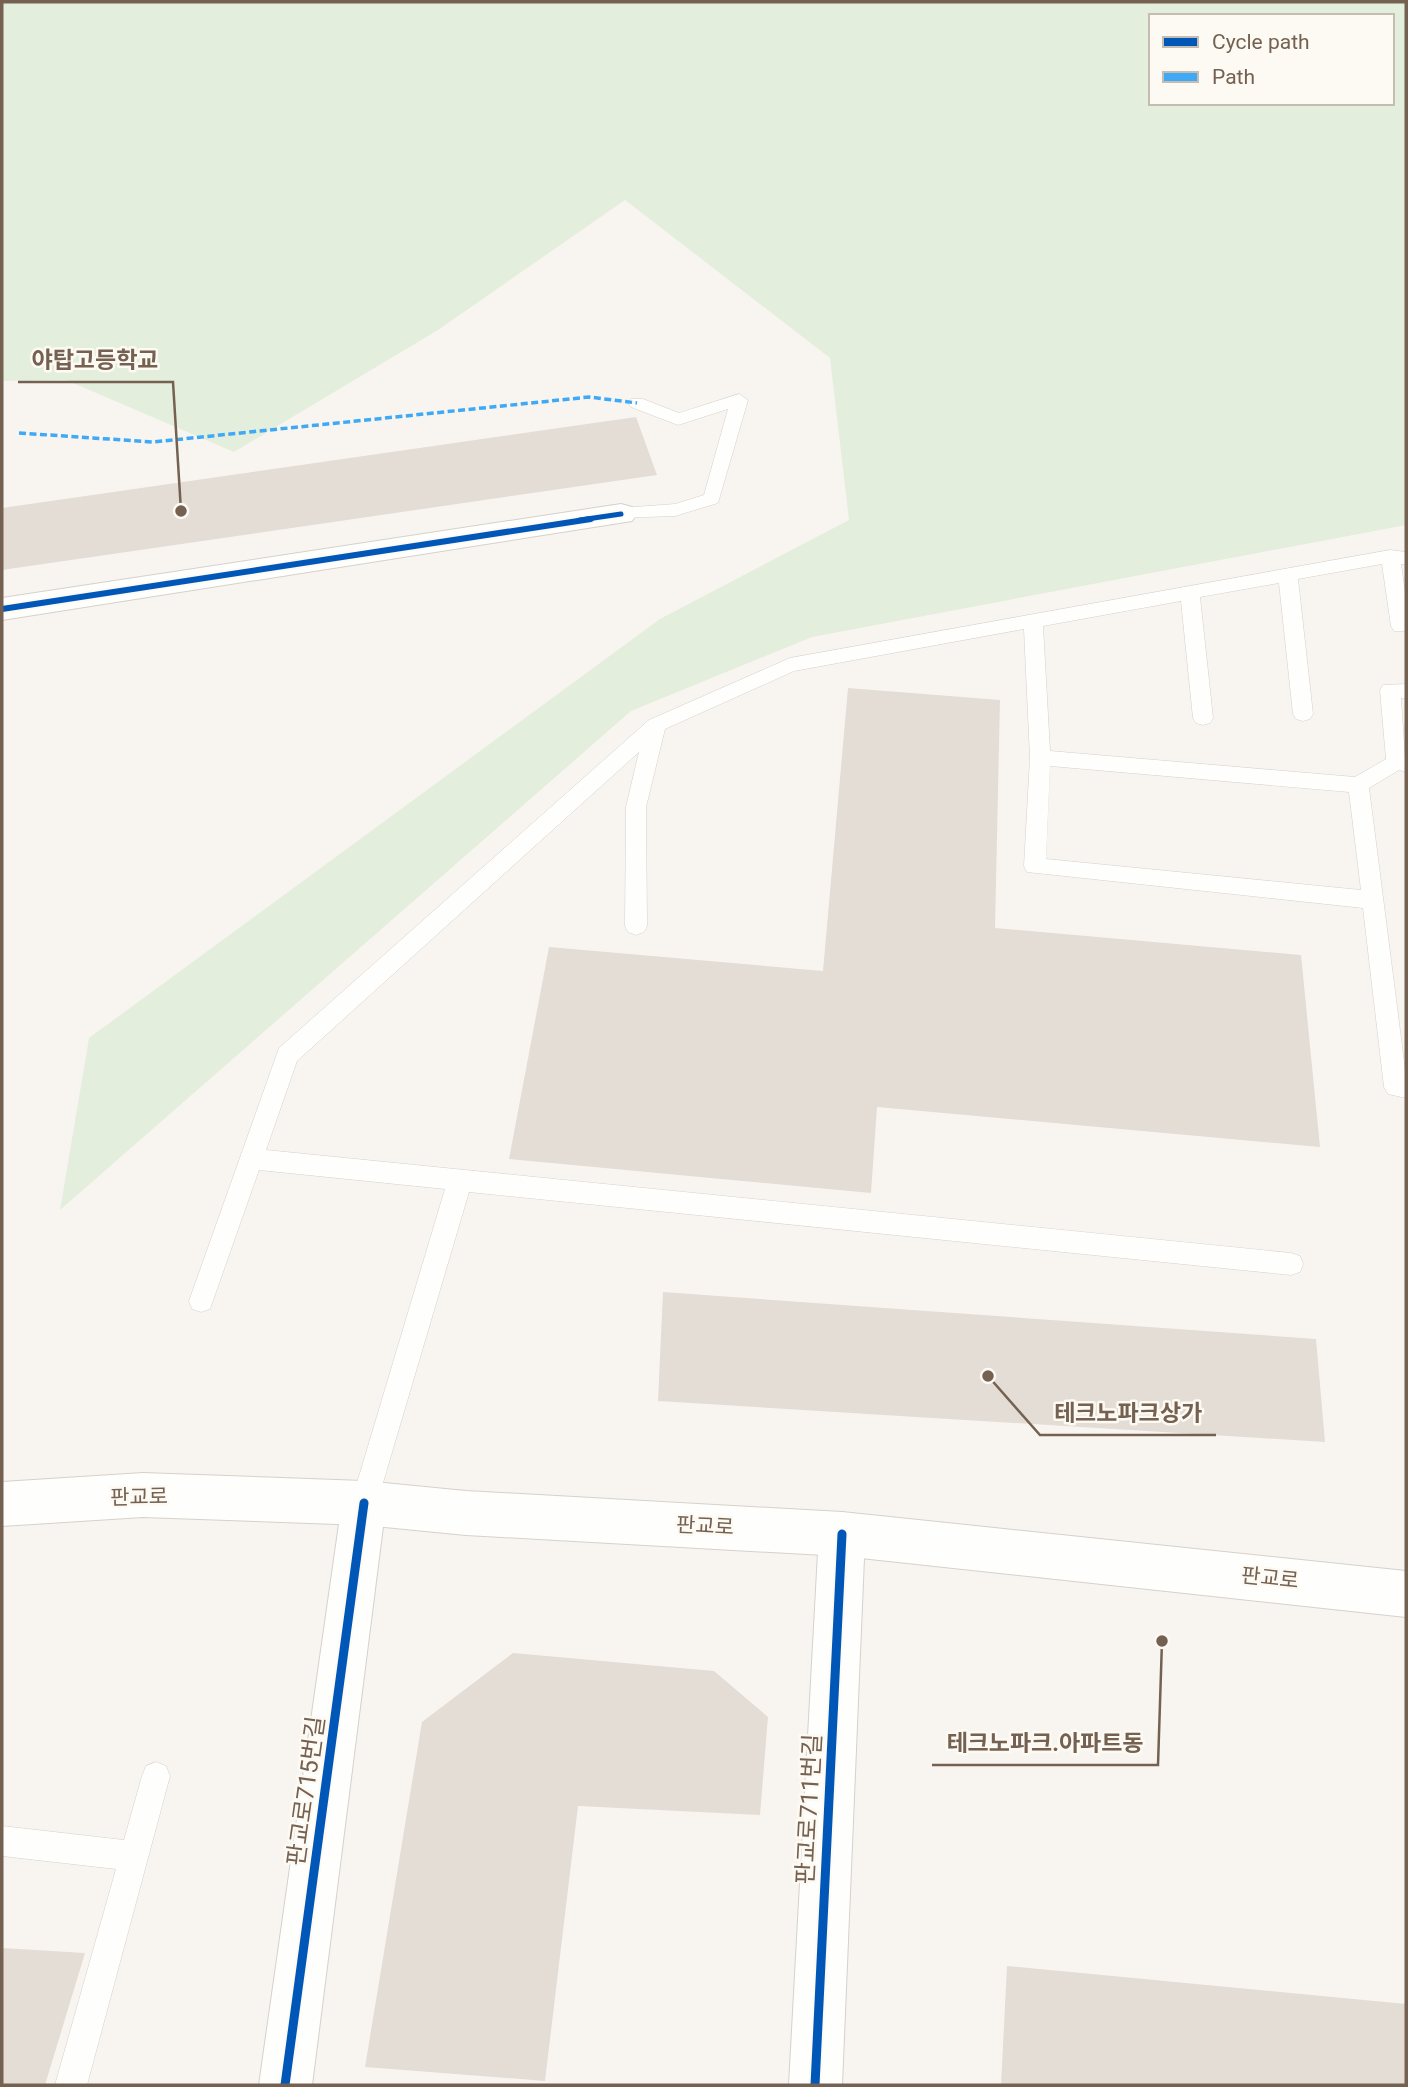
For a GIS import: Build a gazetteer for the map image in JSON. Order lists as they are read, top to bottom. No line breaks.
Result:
{"streets":{"street":["판교로","판교로715번길","판교로711번길"]},"crossings":[["판교로","판교로715번길"],["판교로","판교로711번길"]],"places":["야탑고등학교","테크노파크상가","테크노파크.아파트동"],"legend":["Cycle path","Path"]}
